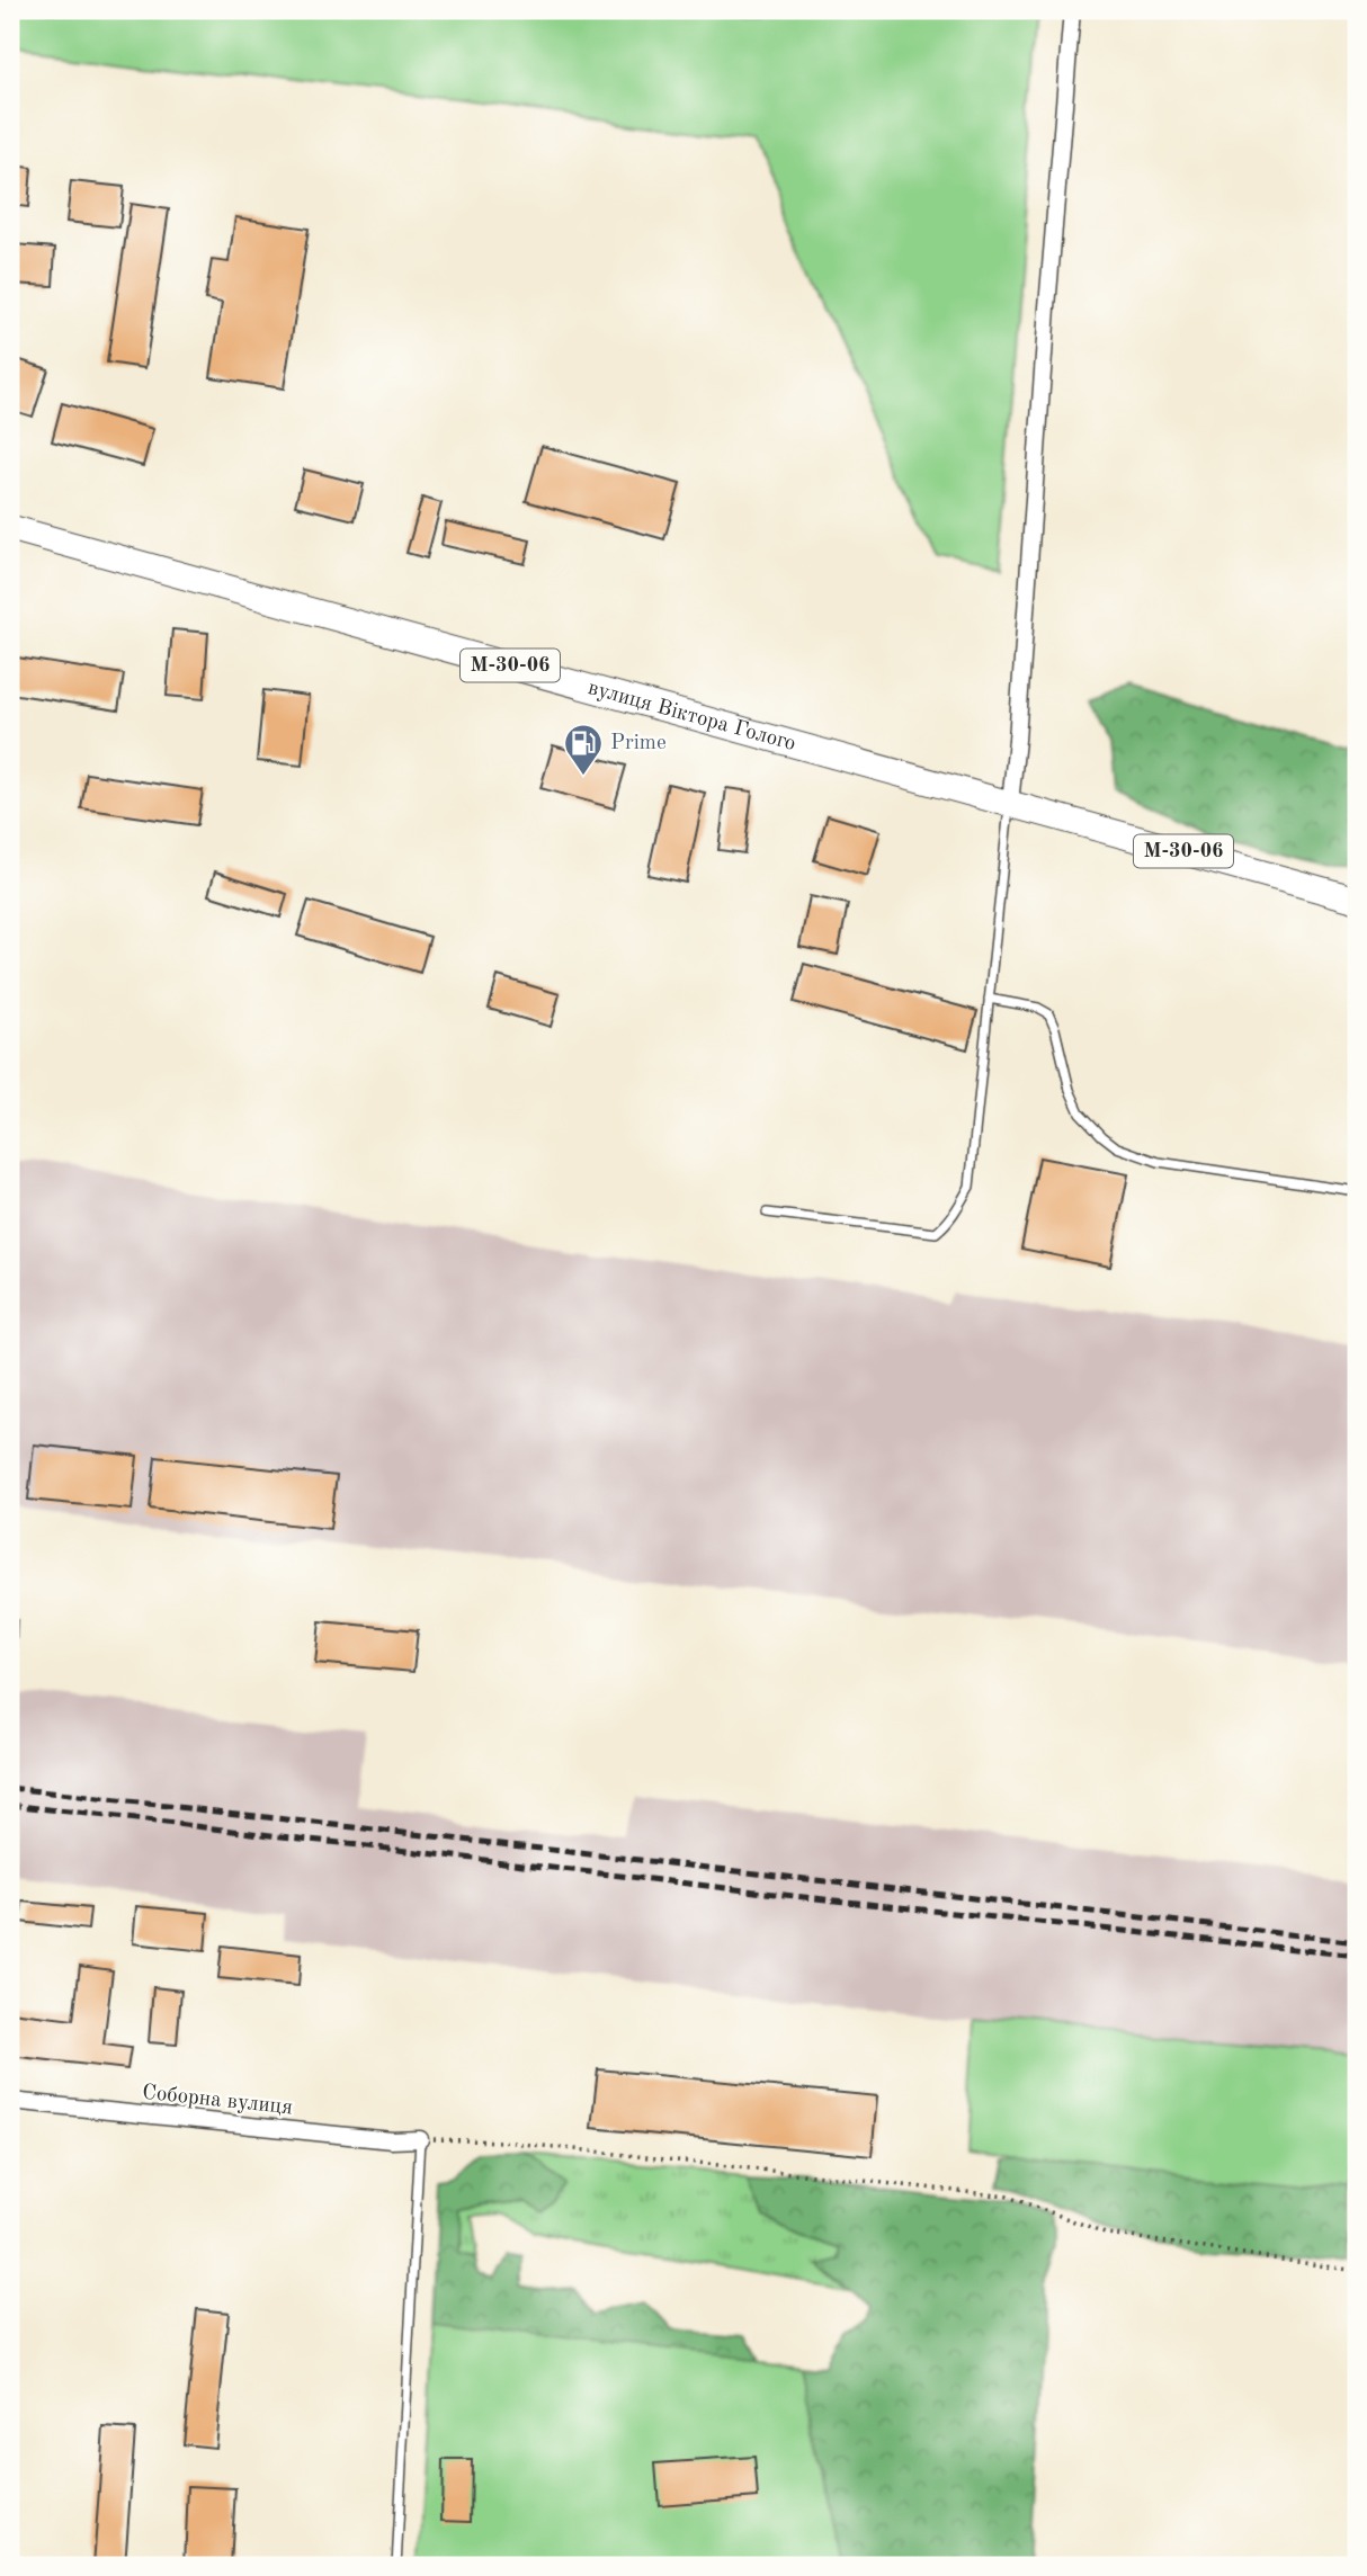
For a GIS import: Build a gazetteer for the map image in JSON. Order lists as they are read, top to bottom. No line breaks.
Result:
{"streets":{"main road":["М-30-06","вулиця Віктора Голого"],"street":["Соборна вулиця"]},"crossings":[["М-30-06","вулиця Віктора Голого"]],"places":{"fuel station":["Prime"]}}
